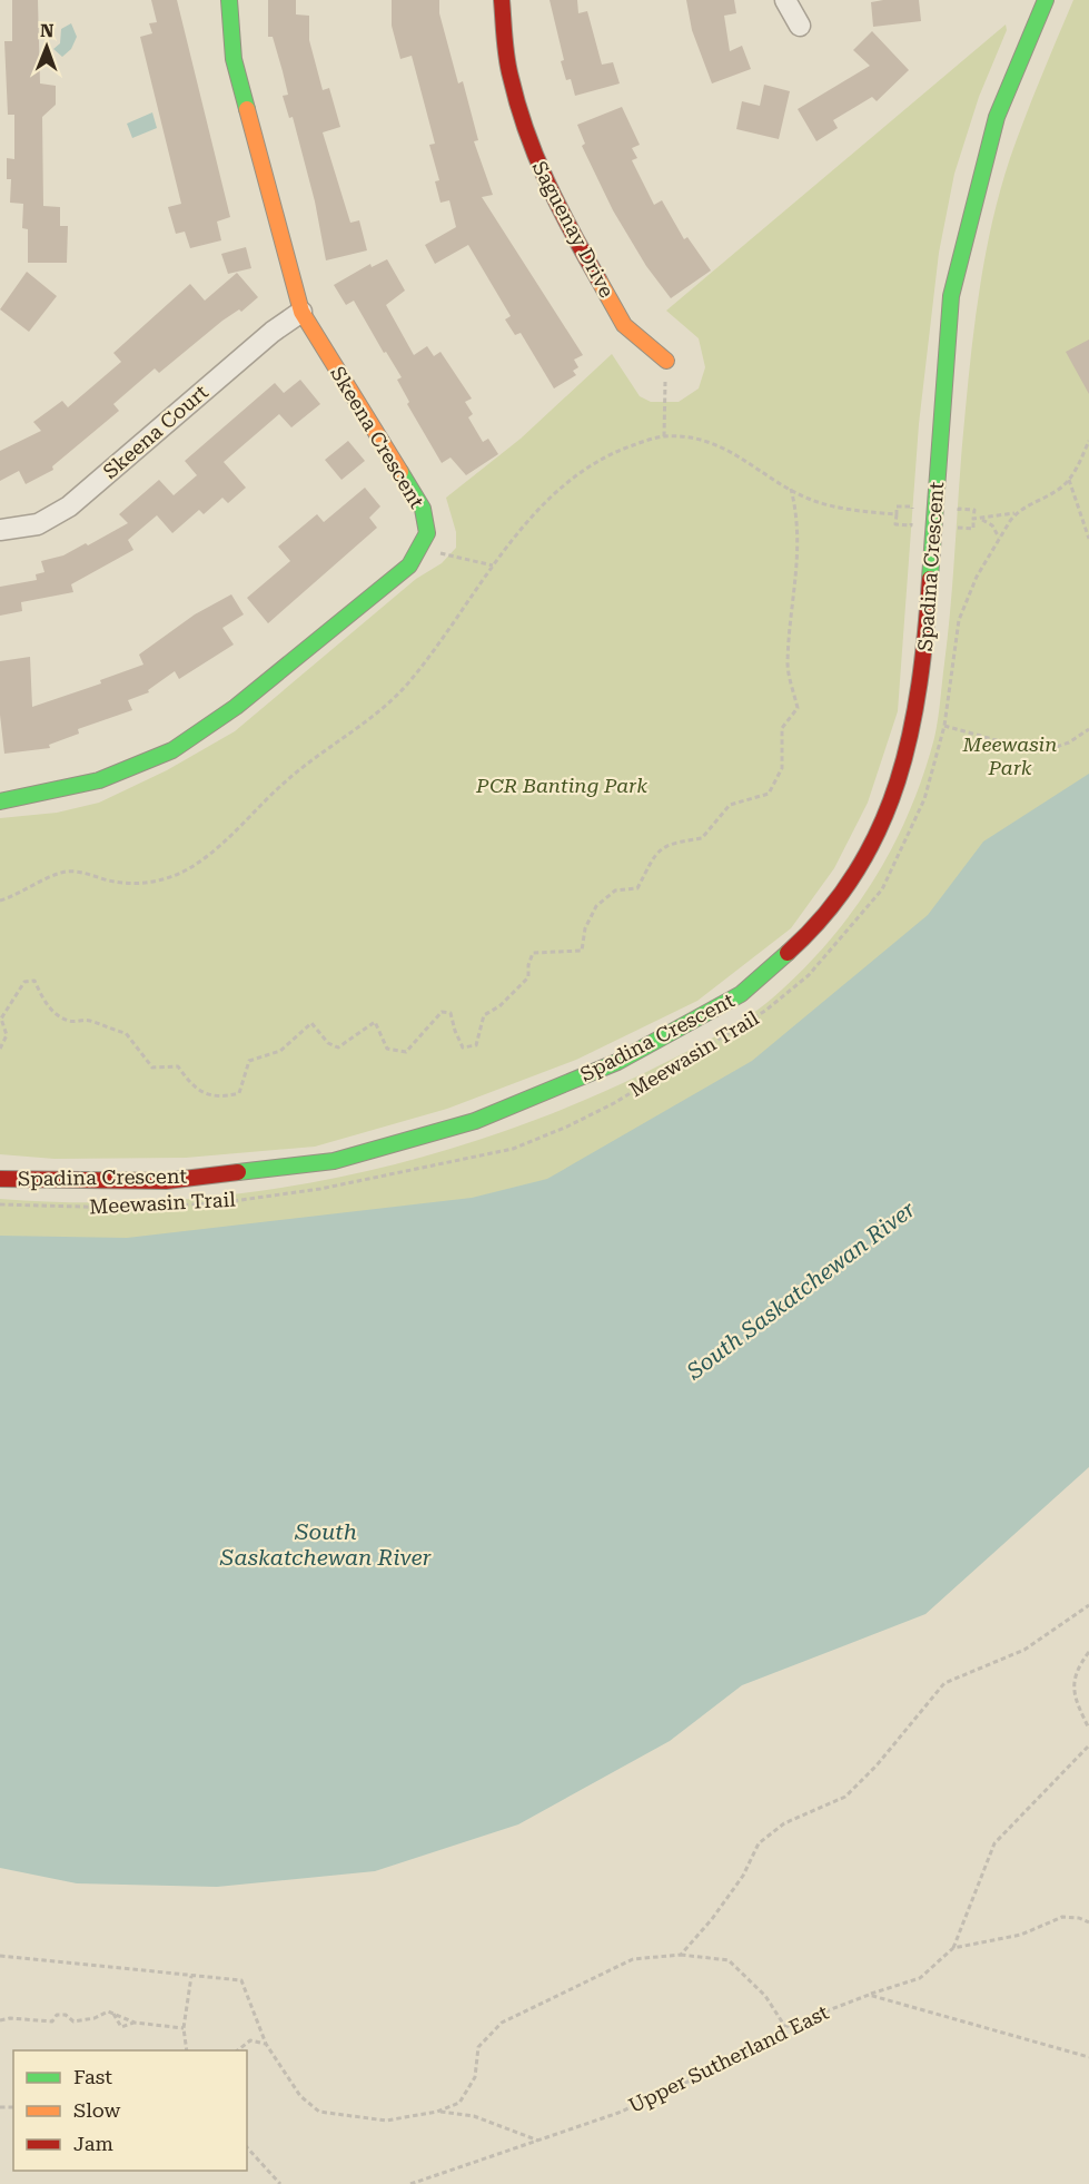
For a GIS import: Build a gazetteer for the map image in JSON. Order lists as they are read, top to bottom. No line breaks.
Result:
{"streets":{"street":["Saguenay Drive","Skeena Court","Skeena Crescent","Spadina Crescent"],"path":["Meewasin Trail","Upper Sutherland East"]},"crossings":[["Skeena Court","Skeena Crescent"]],"water":["South Saskatchewan River"],"parks":["Meewasin Park","PCR Banting Park"],"legend":["Fast","Slow","Jam"],"north":"top"}
